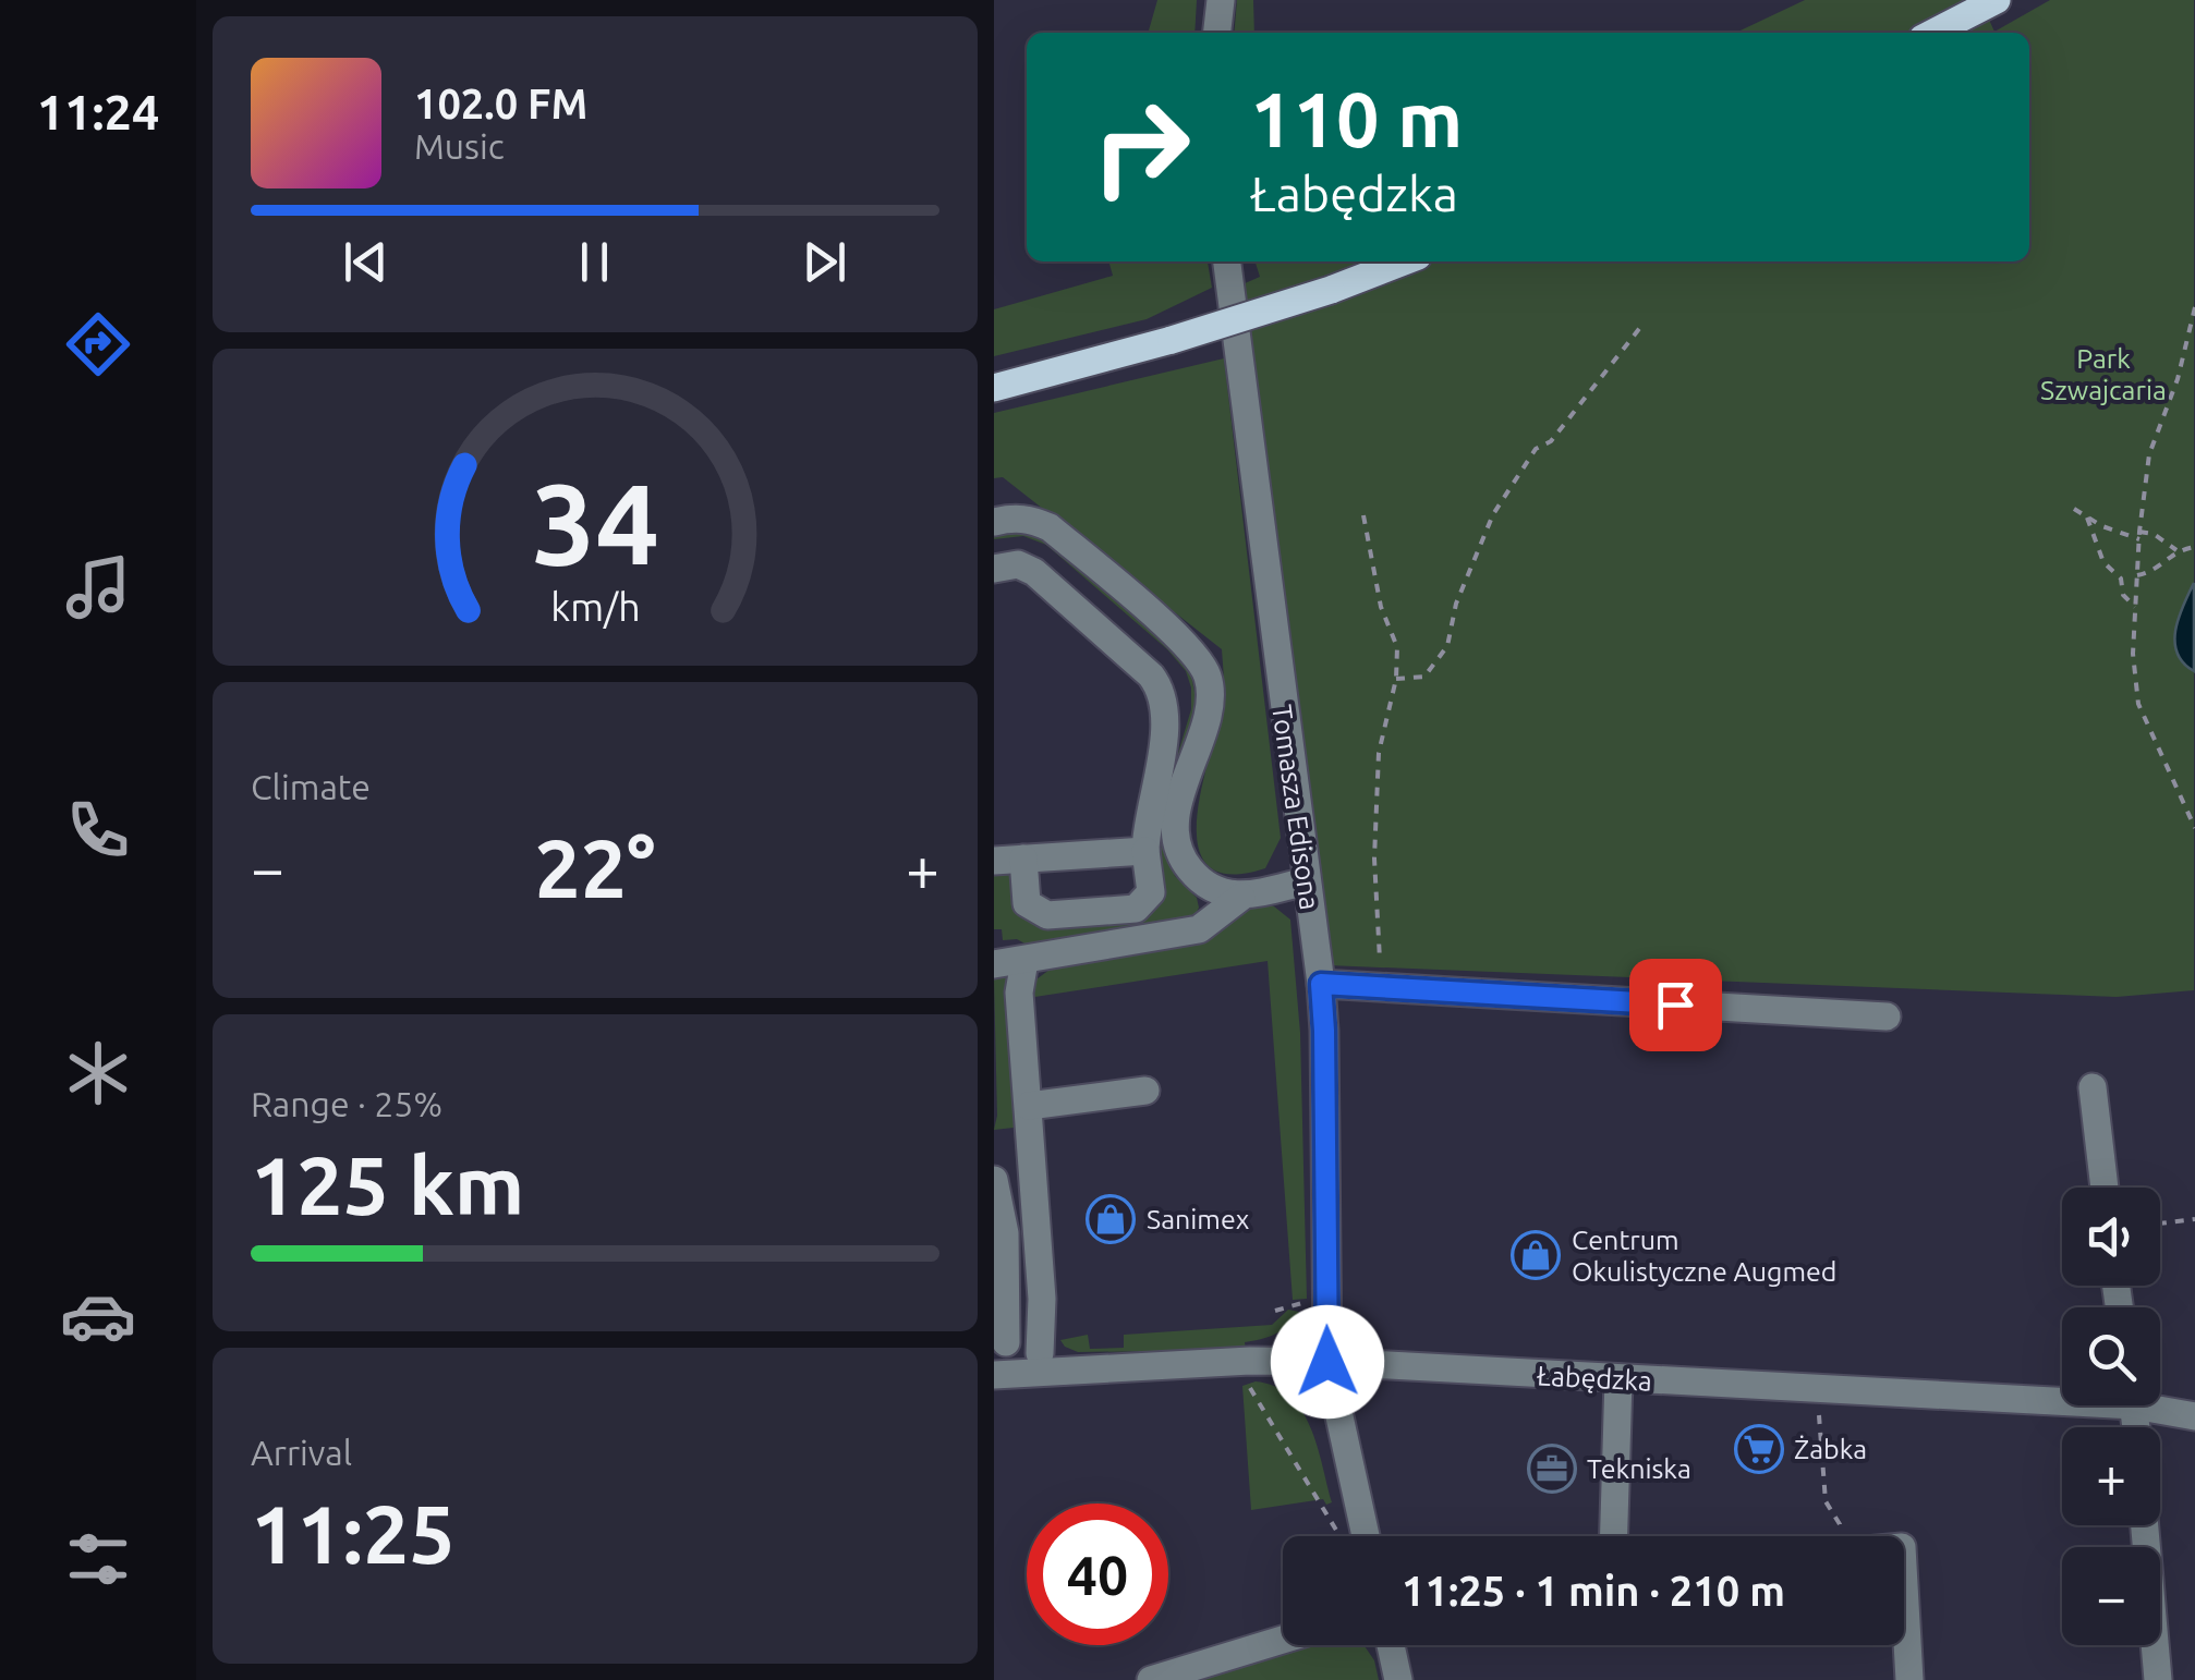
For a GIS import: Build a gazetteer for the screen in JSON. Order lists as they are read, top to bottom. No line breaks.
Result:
{"streets":{"street":["Tomasza Edisona","Łabędzka"]},"crossings":[["Tomasza Edisona","Łabędzka"]],"parks":["Park Szwajcaria"],"places":{"shop":["Sanimex","Centrum Okulistyczne Augmed"],"supermarket":["Żabka"],"office":["Tekniska"]},"page":{"tabs":"11:24","turn":["110 m","Łabędzka"],"song":["102.0 FM","Music"],"tile":["Climate",["Range · 25%","125 km"],["Arrival","11:25"]],"heat":["−","22°","+"],"map_buttons":["+","−"],"limit":"40","trip":"11:25 · 1 min · 210 m","gauge":["34","km/h"]}}
